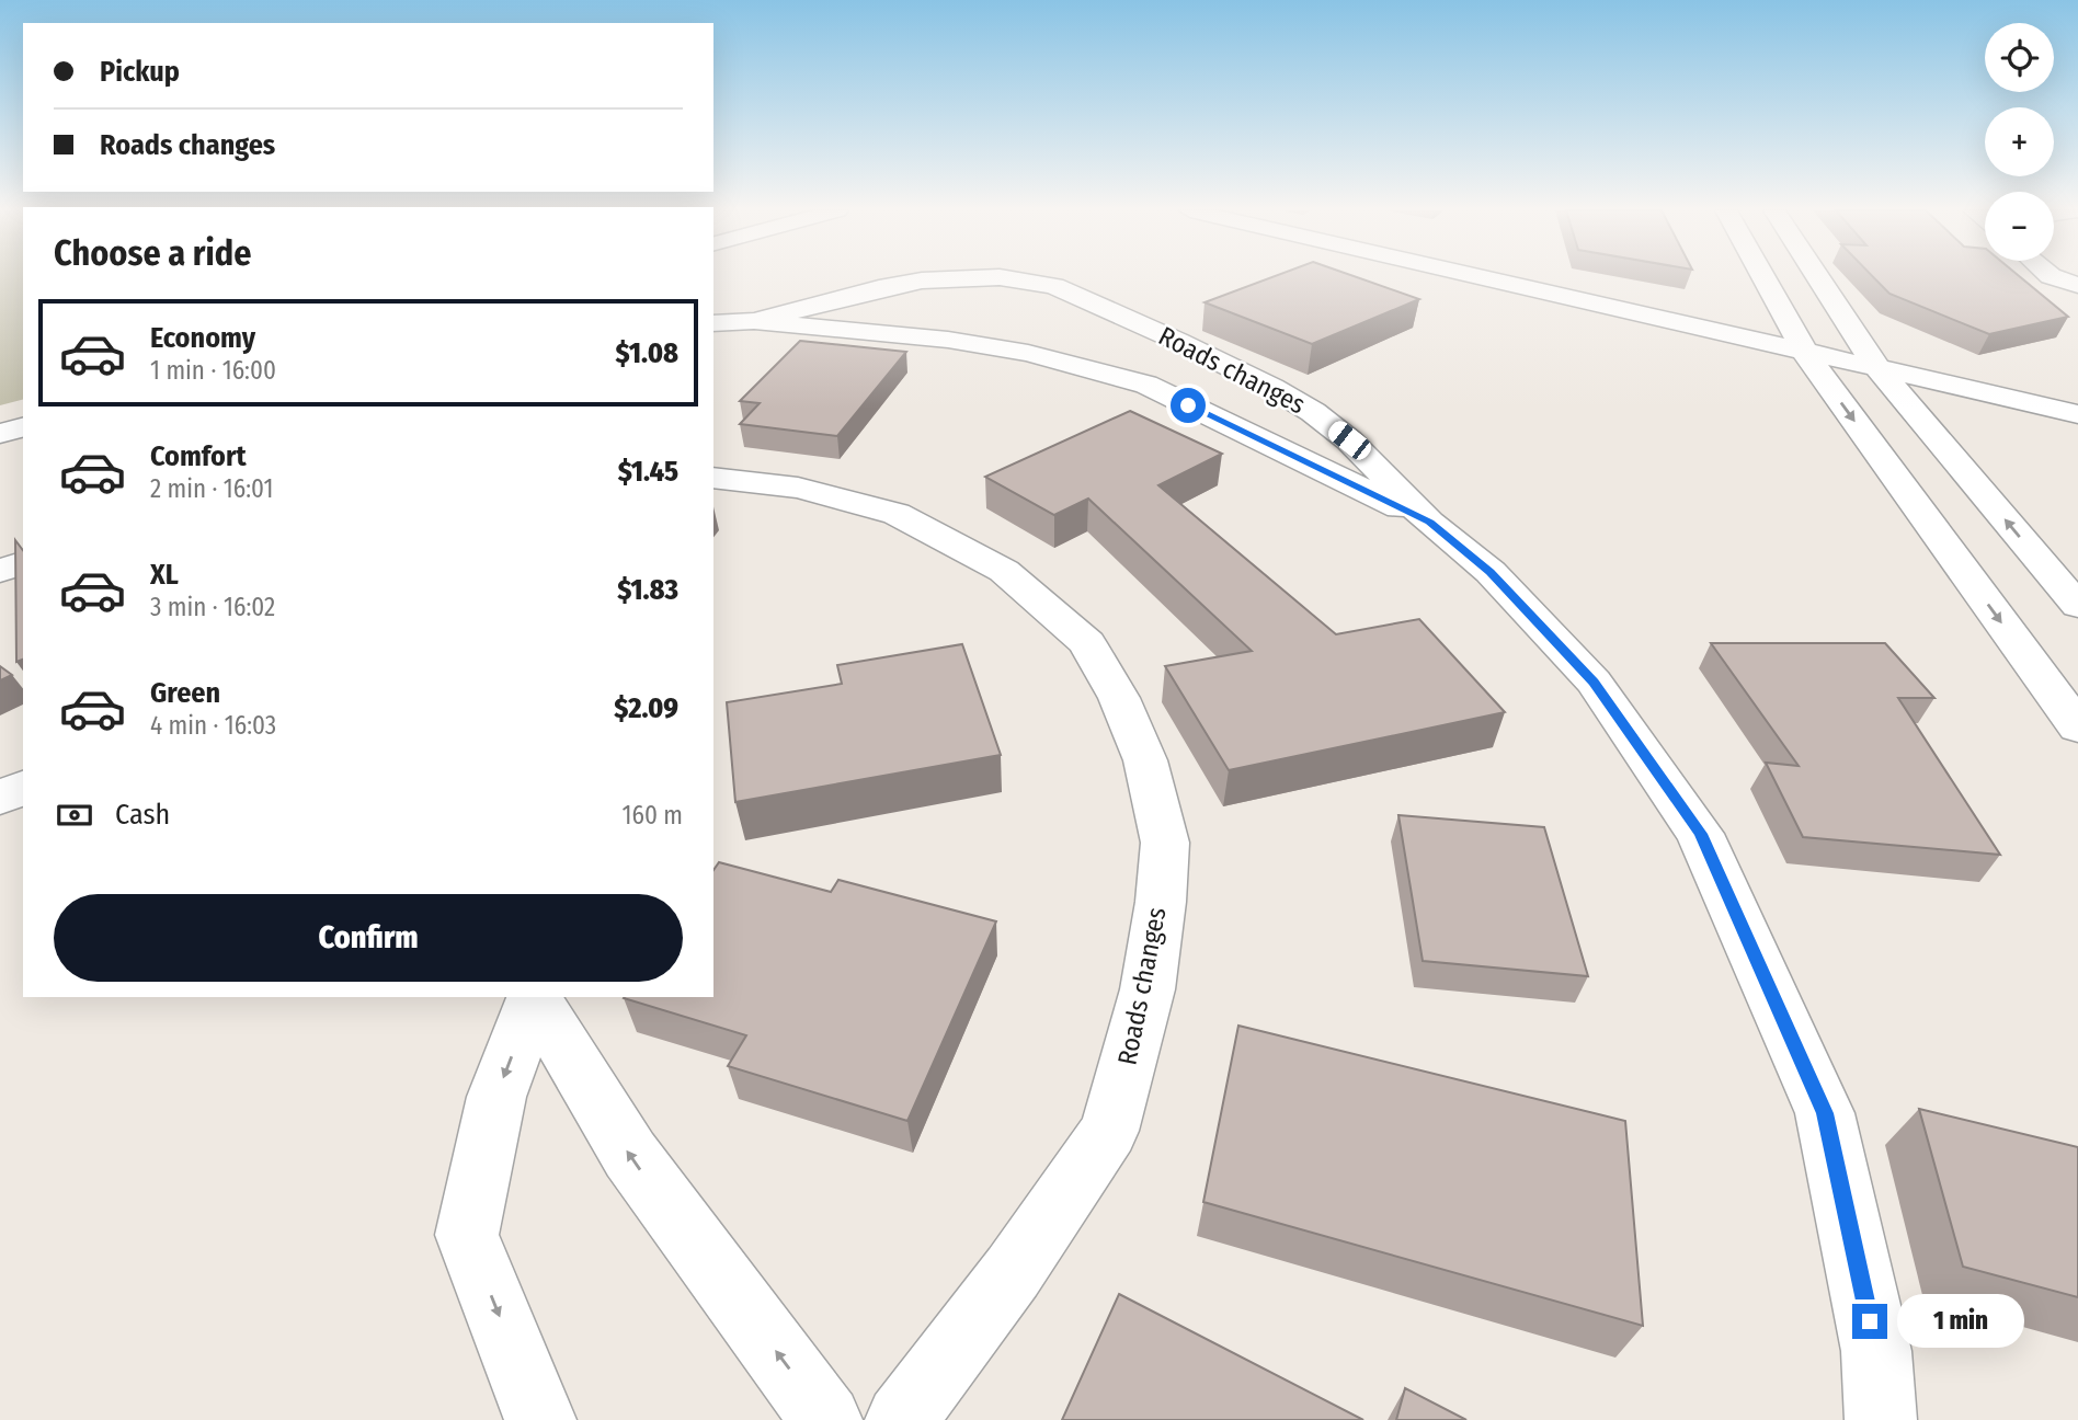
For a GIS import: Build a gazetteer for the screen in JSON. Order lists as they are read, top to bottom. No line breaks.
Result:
{"streets":{"street":["Roads changes"]},"page":{"map_buttons":["+","−"],"banner":["Pickup","Roads changes"],"heading":"Choose a ride","list":[{"name":"Economy","note":"1 min · 16:00","value":"$1.08"},{"name":"Comfort","note":"2 min · 16:01","value":"$1.45"},{"name":"XL","note":"3 min · 16:02","value":"$1.83"},{"name":"Green","note":"4 min · 16:03","value":"$2.09"}],"pay":["Cash","160 m"],"buttons":"Confirm","bubble":"1 min"}}
